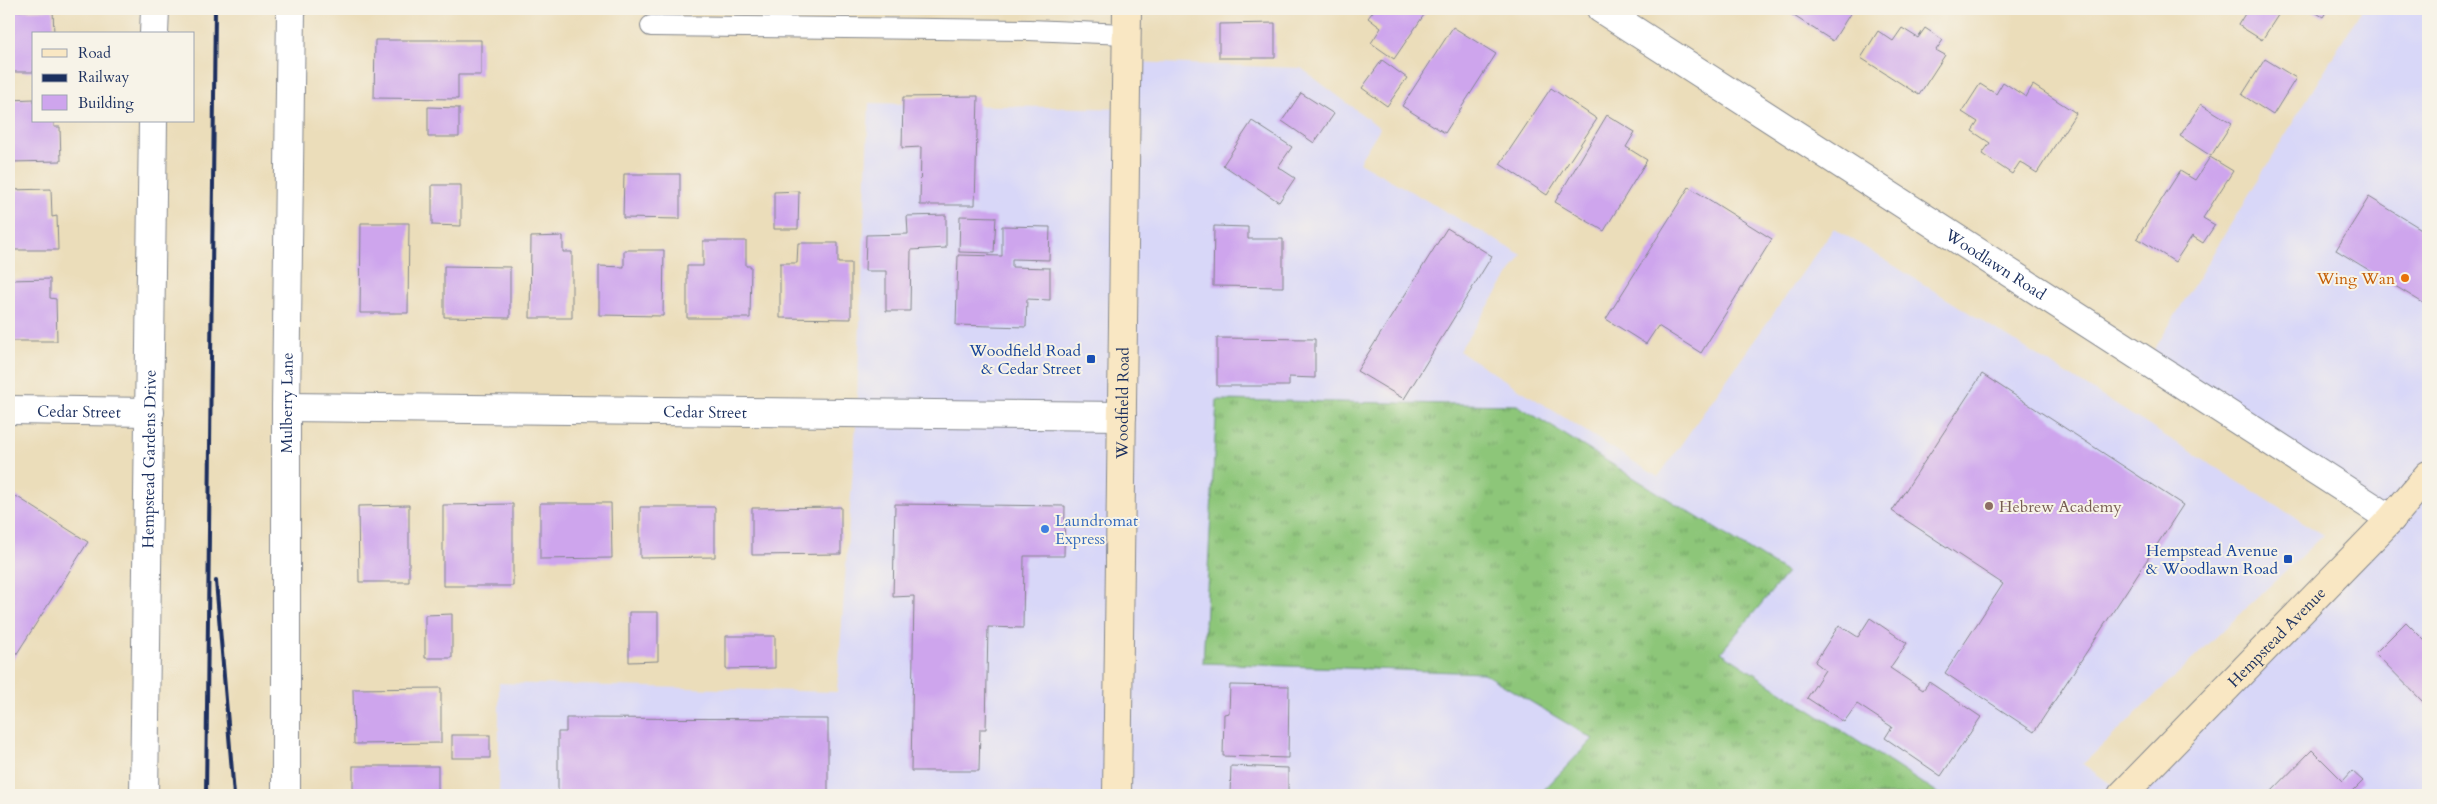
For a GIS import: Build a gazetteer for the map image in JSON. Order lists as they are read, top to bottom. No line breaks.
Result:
{"streets":{"main road":["Woodfield Road","Hempstead Avenue"],"street":["Woodlawn Road","Mulberry Lane","Cedar Street","Hempstead Gardens Drive"]},"crossings":[["Woodlawn Road","Hempstead Avenue"],["Mulberry Lane","Cedar Street"],["Woodfield Road","Cedar Street"],["Cedar Street","Hempstead Gardens Drive"]],"places":{"other":["Wing Wan","Hebrew Academy","Laundromat Express"],"transit":["Woodfield Road & Cedar Street","Hempstead Avenue & Woodlawn Road"]},"legend":["Road","Railway","Building"]}
